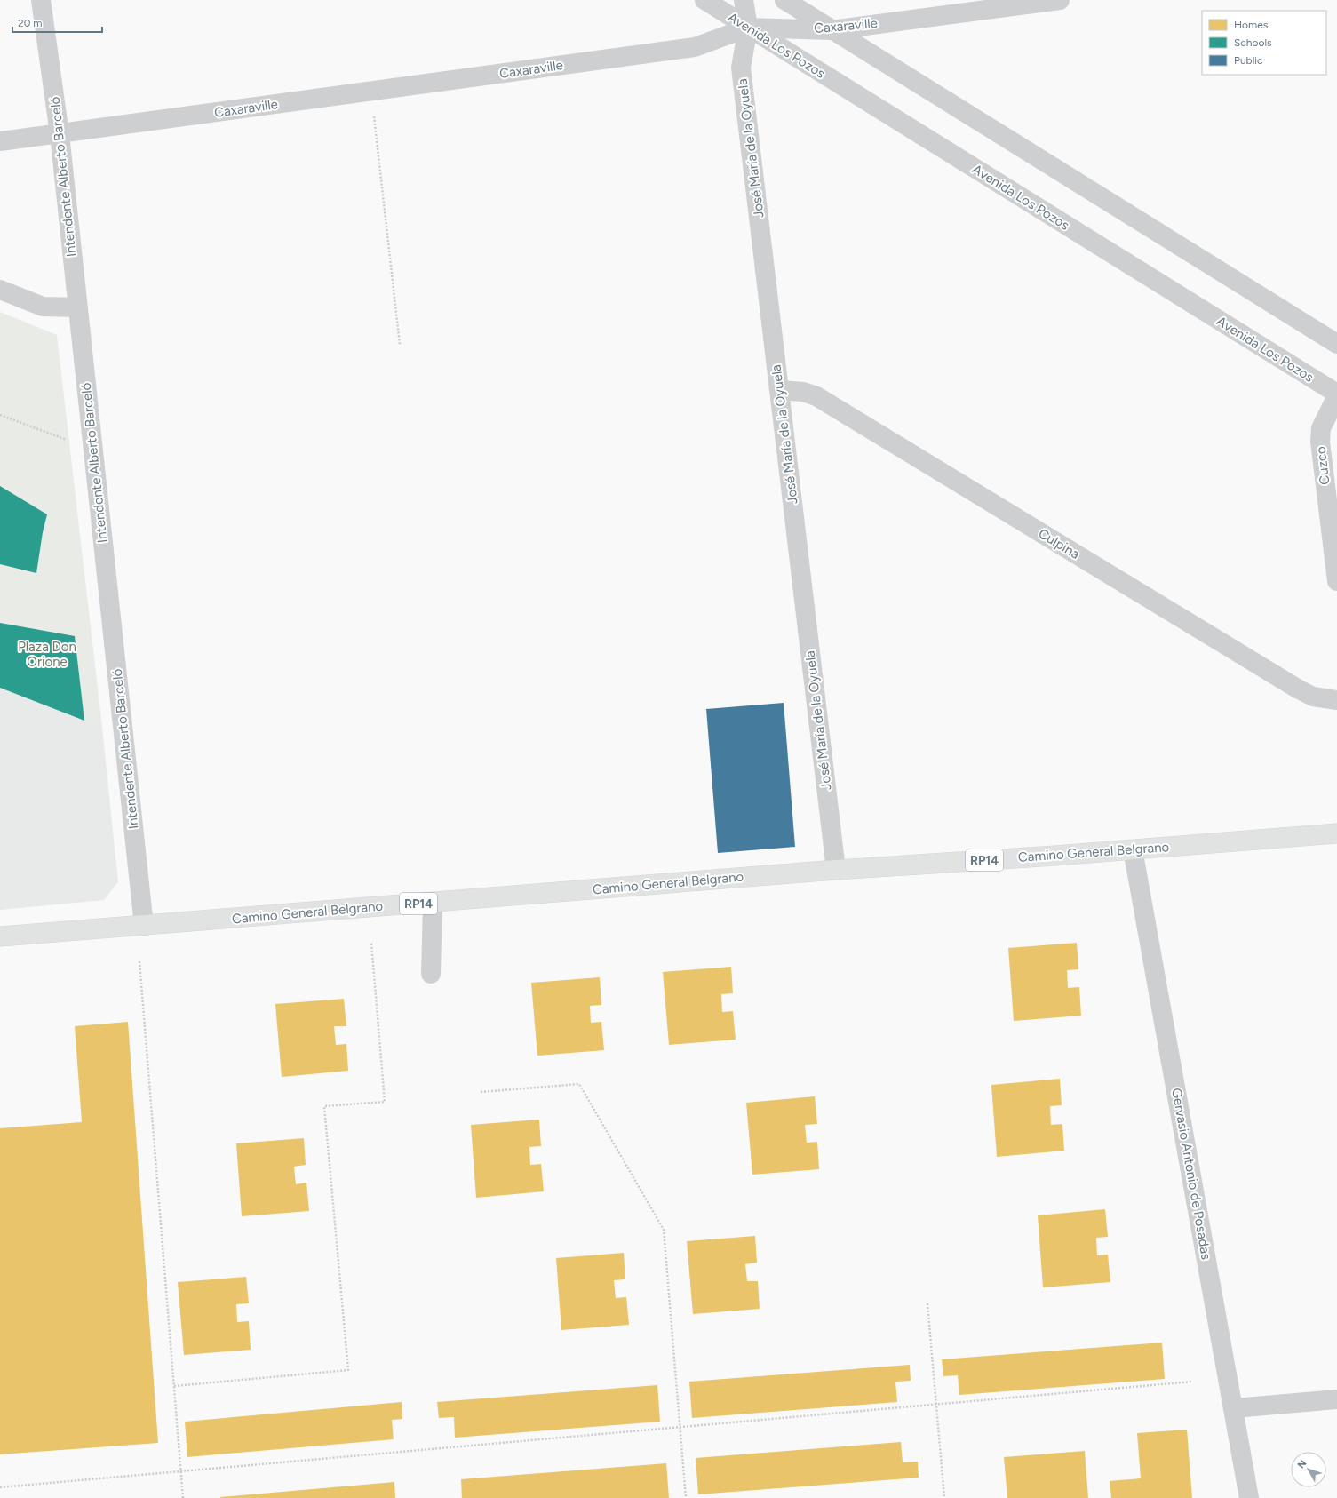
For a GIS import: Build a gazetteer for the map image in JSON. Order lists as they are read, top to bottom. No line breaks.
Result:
{"streets":{"main road":["Camino General Belgrano","RP14"],"street":["Caxaraville","Avenida Los Pozos","José María de la Oyuela","Intendente Alberto Barceló","Cuzco","Culpina","Gervasio Antonio de Posadas"]},"crossings":[["Caxaraville","Avenida Los Pozos"],["Caxaraville","José María de la Oyuela"],["Caxaraville","Intendente Alberto Barceló"],["Avenida Los Pozos","José María de la Oyuela"],["José María de la Oyuela","Culpina"],["José María de la Oyuela","Camino General Belgrano"],["Intendente Alberto Barceló","Camino General Belgrano"],["Camino General Belgrano","Gervasio Antonio de Posadas"]],"parks":["Plaza Don Orione"],"legend":["Homes","Schools","Public"],"scale_bar":"20 m","north":"top left"}
